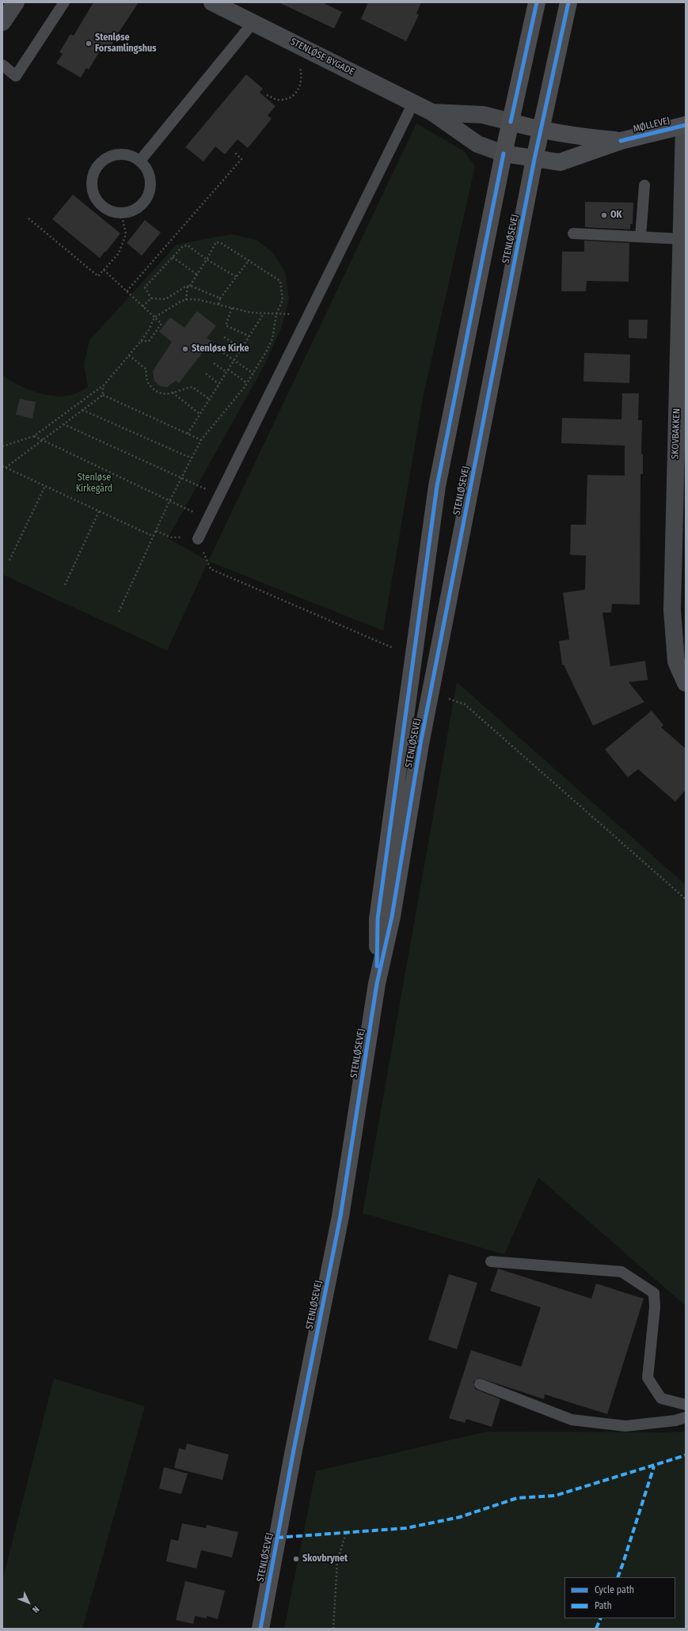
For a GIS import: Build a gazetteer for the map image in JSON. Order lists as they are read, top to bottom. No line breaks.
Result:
{"streets":{"street":["STENLØSE BYGADE","MØLLEVEJ","STENLØSEVEJ","SKOVBAKKEN"]},"crossings":[["STENLØSE BYGADE","MØLLEVEJ"],["STENLØSE BYGADE","STENLØSEVEJ"],["MØLLEVEJ","STENLØSEVEJ"],["MØLLEVEJ","SKOVBAKKEN"]],"parks":["Stenløse Kirkegård"],"places":["Stenløse Forsamlingshus","OK","Stenløse Kirke","Skovbrynet"],"legend":["Cycle path","Path"],"north":"bottom right"}
